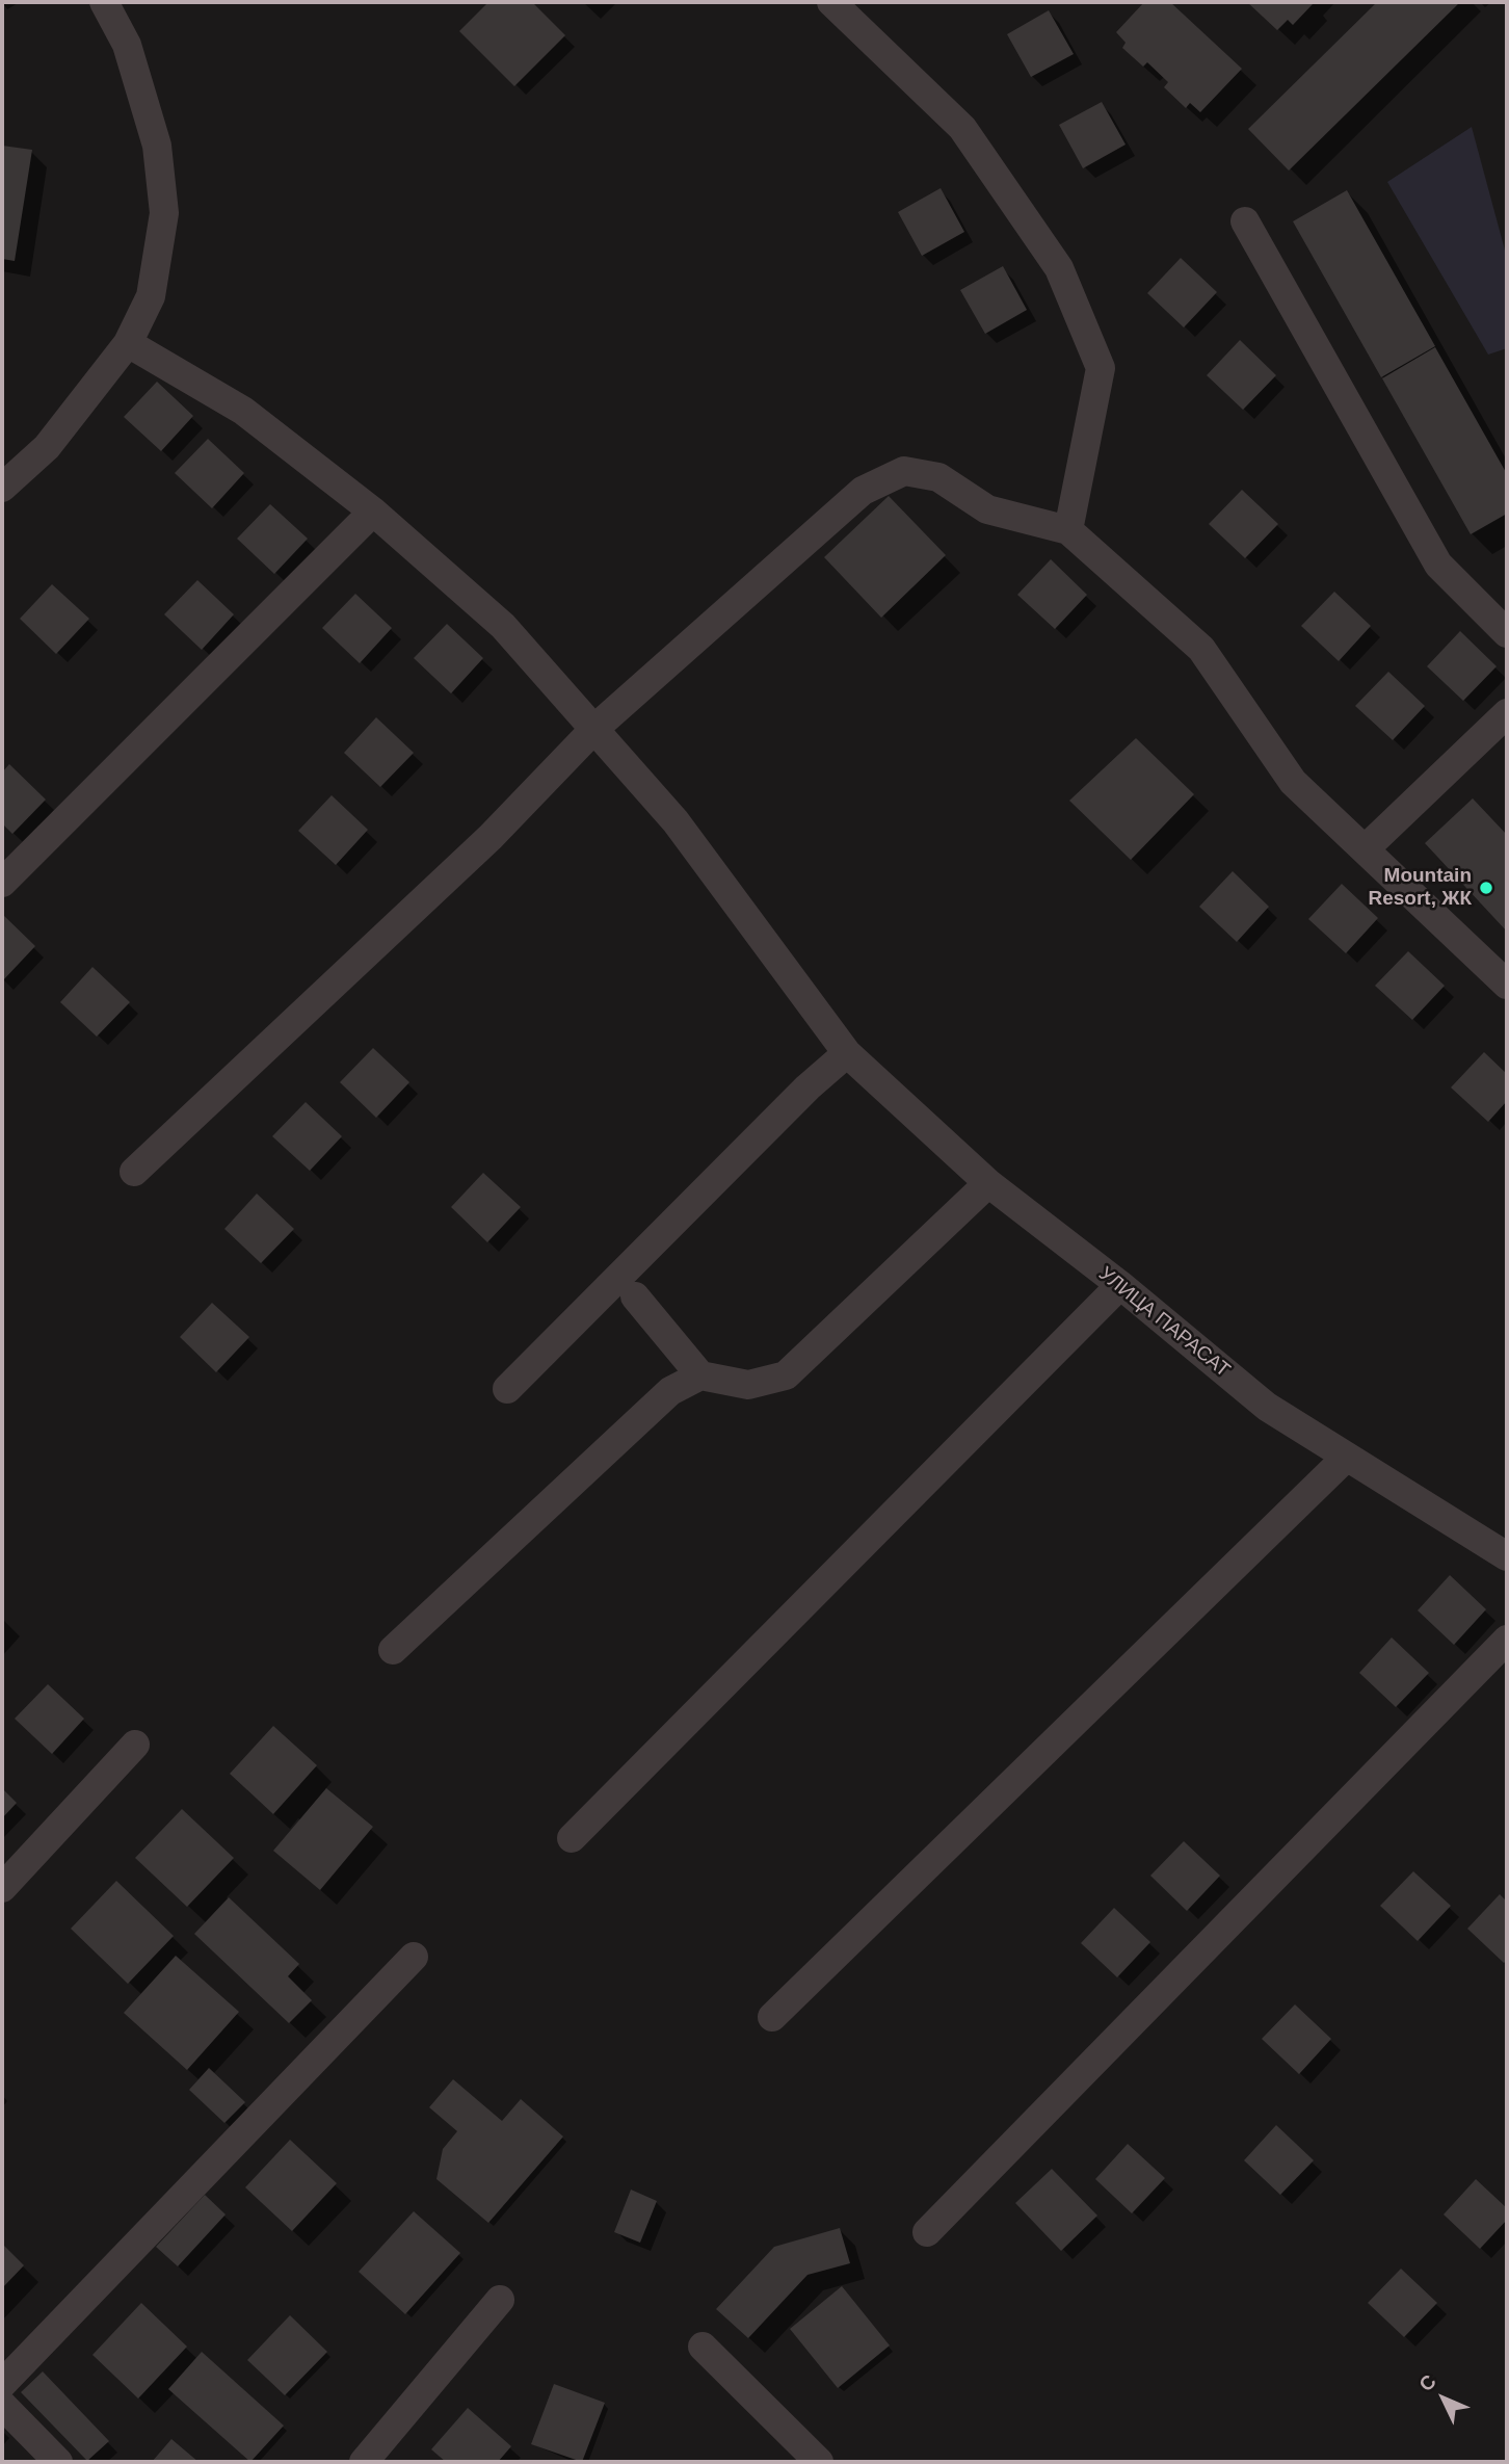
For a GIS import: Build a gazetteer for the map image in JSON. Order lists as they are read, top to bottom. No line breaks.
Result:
{"streets":{"street":["УЛИЦА ПАРАСАТ"]},"places":["Mountain Resort, ЖК"],"north":"top left"}
